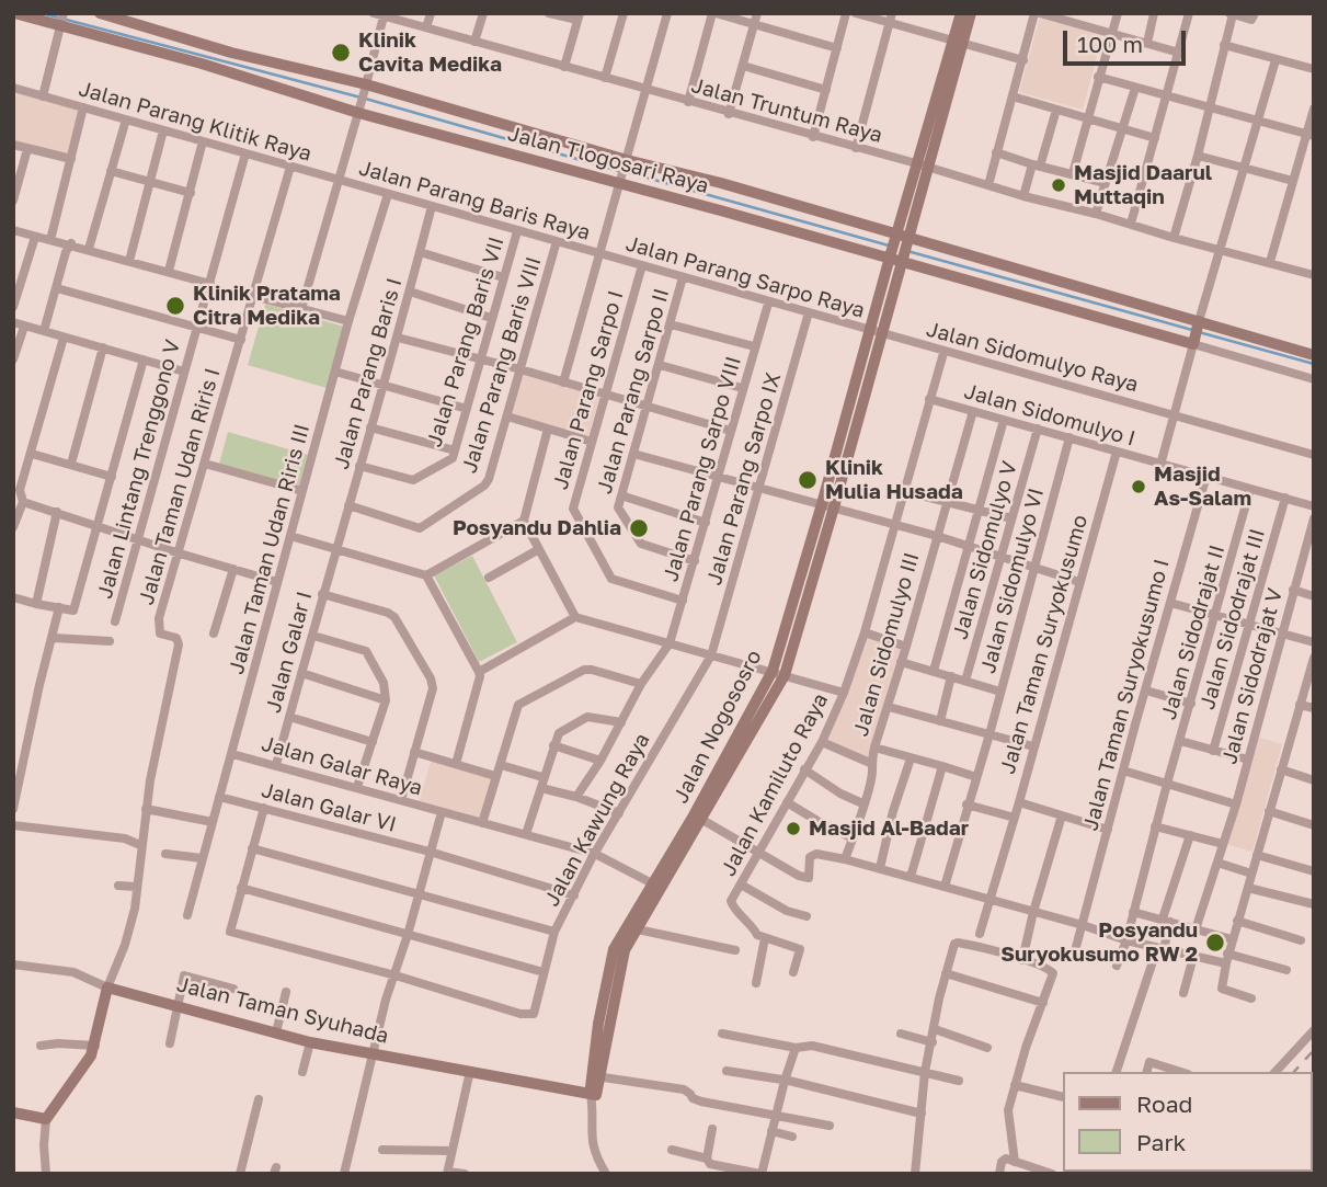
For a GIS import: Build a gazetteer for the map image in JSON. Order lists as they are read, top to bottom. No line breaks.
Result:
{"streets":{"street":["Jalan Truntum Raya","Jalan Parang Klitik Raya","Jalan Tlogosari Raya","Jalan Parang Baris Raya","Jalan Parang Sarpo Raya","Jalan Parang Baris VII","Jalan Sidomulyo Raya","Jalan Parang Baris VIII","Jalan Parang Baris I","Jalan Parang Sarpo I","Jalan Parang Sarpo II","Jalan Sidomulyo I","Jalan Lintang Trenggono V","Jalan Parang Sarpo VIII","Jalan Parang Sarpo IX","Jalan Taman Udan Riris I","Jalan Taman Udan Riris III","Jalan Sidomulyo V","Jalan Sidomulyo VI","Jalan Sidodrajat III","Jalan Sidodrajat II","Jalan Sidomulyo III","Jalan Taman Suryokusumo","Jalan Galar I","Jalan Sidodrajat V","Jalan Taman Suryokusumo I","Jalan Nogososro","Jalan Galar Raya","Jalan Kamiluto Raya","Jalan Galar VI","Jalan Kawung Raya","Jalan Taman Syuhada"]},"crossings":[["Jalan Parang Klitik Raya","Jalan Parang Baris Raya"],["Jalan Parang Klitik Raya","Jalan Lintang Trenggono V"],["Jalan Parang Klitik Raya","Jalan Taman Udan Riris I"],["Jalan Tlogosari Raya","Jalan Nogososro"],["Jalan Parang Baris Raya","Jalan Parang Sarpo Raya"],["Jalan Parang Baris Raya","Jalan Parang Baris VII"],["Jalan Parang Baris Raya","Jalan Parang Baris VIII"],["Jalan Parang Baris Raya","Jalan Parang Baris I"],["Jalan Parang Baris Raya","Jalan Taman Udan Riris III"],["Jalan Parang Sarpo Raya","Jalan Sidomulyo Raya"],["Jalan Parang Sarpo Raya","Jalan Parang Sarpo I"],["Jalan Parang Sarpo Raya","Jalan Parang Sarpo II"],["Jalan Parang Sarpo Raya","Jalan Parang Sarpo VIII"],["Jalan Parang Sarpo Raya","Jalan Parang Sarpo IX"],["Jalan Parang Sarpo Raya","Jalan Nogososro"],["Jalan Parang Baris VII","Jalan Parang Baris I"],["Jalan Sidomulyo Raya","Jalan Nogososro"],["Jalan Parang Baris VIII","Jalan Parang Baris I"],["Jalan Parang Baris I","Jalan Galar I"],["Jalan Parang Sarpo I","Jalan Parang Sarpo VIII"],["Jalan Parang Sarpo II","Jalan Parang Sarpo VIII"],["Jalan Sidomulyo I","Jalan Sidomulyo V"],["Jalan Sidomulyo I","Jalan Sidomulyo VI"],["Jalan Sidomulyo I","Jalan Sidodrajat III"],["Jalan Sidomulyo I","Jalan Sidodrajat II"],["Jalan Sidomulyo I","Jalan Taman Suryokusumo"],["Jalan Sidomulyo I","Jalan Taman Suryokusumo I"],["Jalan Parang Sarpo VIII","Jalan Kamiluto Raya"],["Jalan Parang Sarpo IX","Jalan Kamiluto Raya"],["Jalan Parang Sarpo IX","Jalan Kawung Raya"],["Jalan Taman Udan Riris I","Jalan Taman Syuhada"],["Jalan Taman Udan Riris III","Jalan Galar Raya"],["Jalan Taman Udan Riris III","Jalan Galar VI"],["Jalan Taman Suryokusumo","Jalan Taman Suryokusumo I"],["Jalan Galar I","Jalan Galar Raya"],["Jalan Nogososro","Jalan Galar Raya"],["Jalan Nogososro","Jalan Kamiluto Raya"],["Jalan Nogososro","Jalan Taman Syuhada"],["Jalan Galar Raya","Jalan Kawung Raya"],["Jalan Kamiluto Raya","Jalan Kawung Raya"],["Jalan Galar VI","Jalan Kawung Raya"]],"places":["Klinik Cavita Medika","Masjid Daarul Muttaqin","Klinik Pratama Citra Medika","Klinik Mulia Husada","Masjid As-Salam","Posyandu Dahlia","Masjid Al-Badar","Posyandu Suryokusumo RW 2"],"legend":["Road","Park"],"scale_bar":"100 m"}
